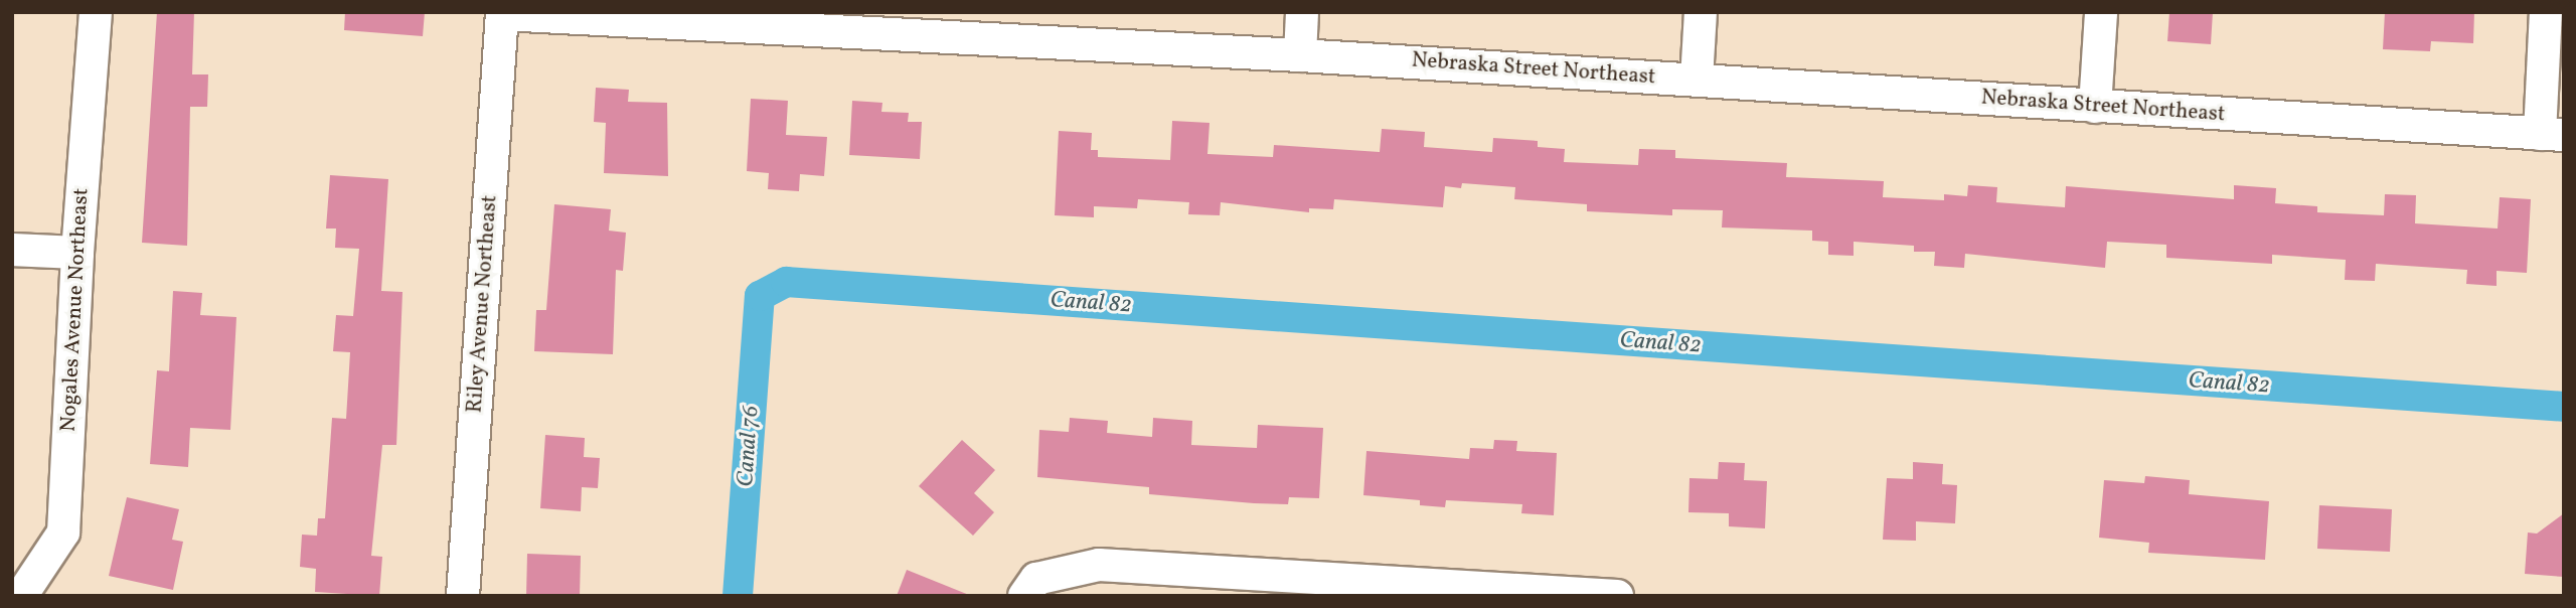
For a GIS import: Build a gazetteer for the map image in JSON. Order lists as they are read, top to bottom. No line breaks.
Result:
{"streets":{"street":["Nebraska Street Northeast","Riley Avenue Northeast","Nogales Avenue Northeast"]},"crossings":[["Nebraska Street Northeast","Riley Avenue Northeast"]],"water":["Canal 82","Canal 76"]}
